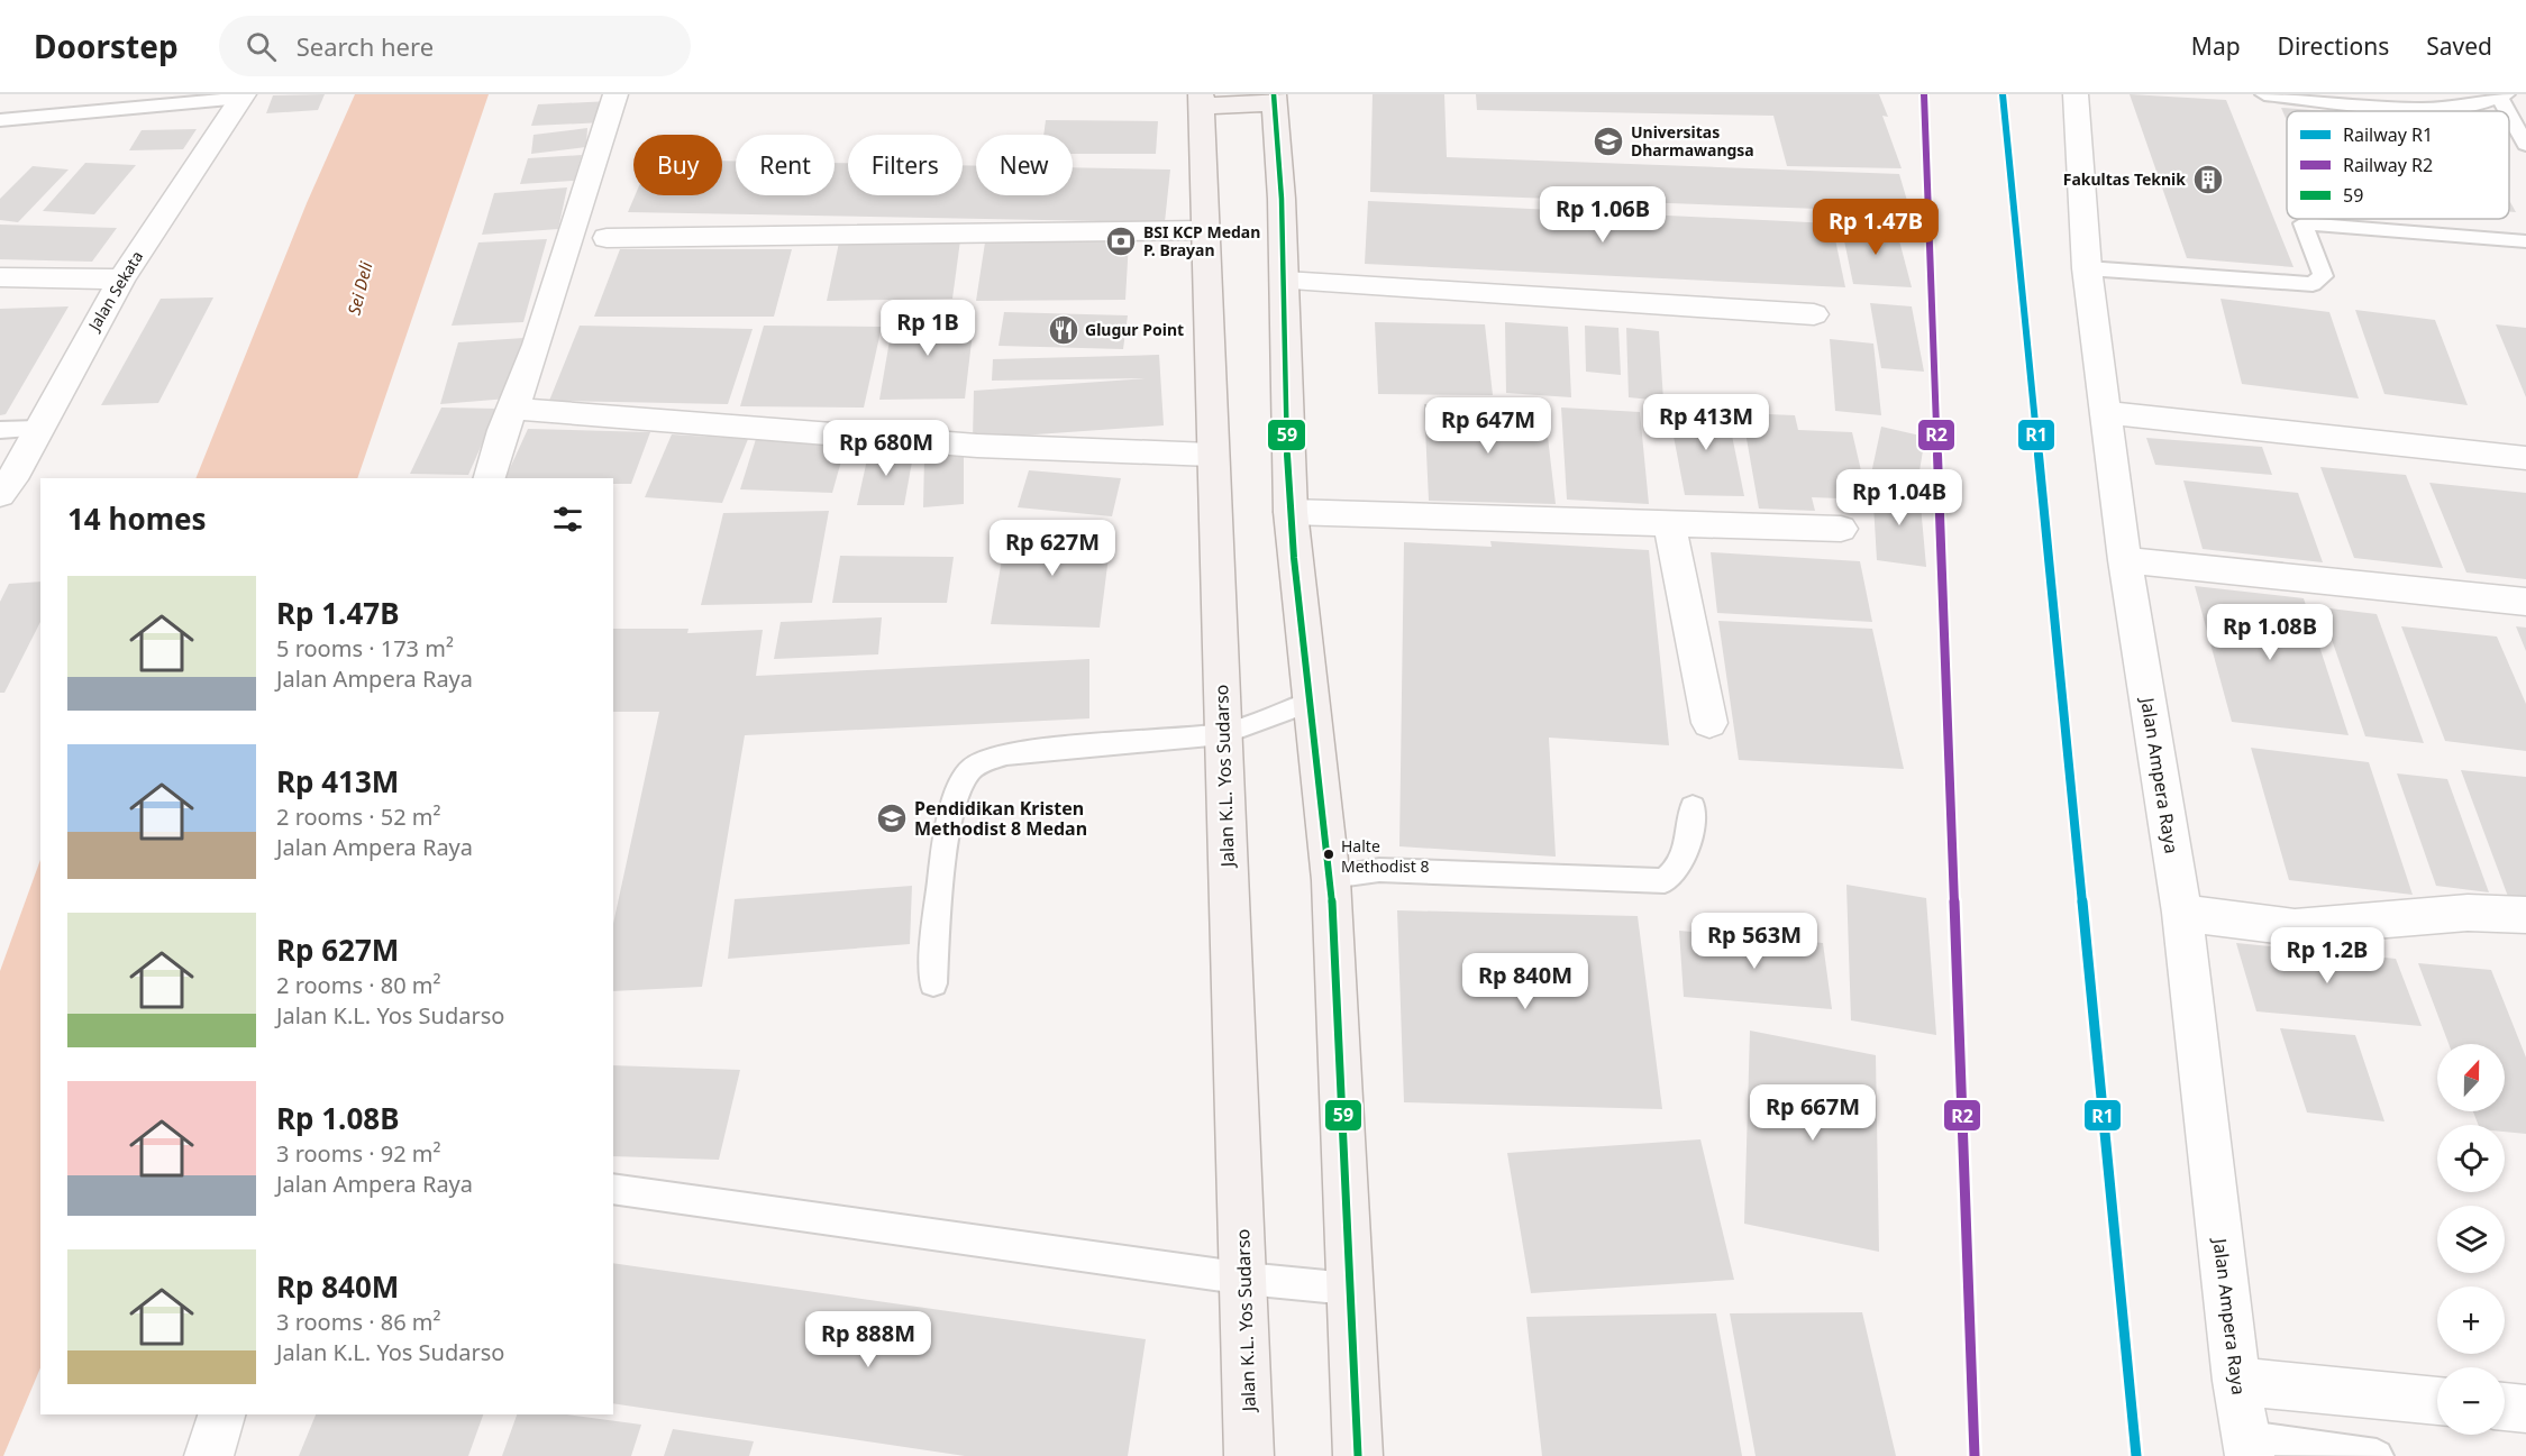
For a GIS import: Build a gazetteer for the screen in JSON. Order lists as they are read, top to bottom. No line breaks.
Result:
{"streets":{"main road":["Jalan K.L. Yos Sudarso"],"street":["Jalan Sekata","Jalan Ampera Raya"]},"water":["Sei Deli"],"places":{"school or university":["Universitas Dharmawangsa","Pendidikan Kristen Methodist 8 Medan"],"building":["Fakultas Teknik"],"bank":["BSI KCP Medan P. Brayan"],"restaurant":["Glugur Point"],"other":["Halte Methodist 8"]},"lines":["rail line R1","rail line R2","transit line 59"],"legend":["Railway R1","Railway R2","59"],"north":"top","page":{"header":"Doorstep","search":"Search here","nav":["Map","Directions","Saved"],"chip":["Buy","Rent","Filters","New"],"price":["Rp 1.06B","Rp 1.47B","Rp 1B","Rp 413M","Rp 647M","Rp 680M","Rp 1.04B","Rp 627M","Rp 1.08B","Rp 563M","Rp 1.2B","Rp 840M","Rp 667M","Rp 888M"],"heading":"14 homes","list":[{"name":"Rp 1.47B","note":"5 rooms · 173 m² · Jalan Ampera Raya"},{"name":"Rp 413M","note":"2 rooms · 52 m² · Jalan Ampera Raya"},{"name":"Rp 627M","note":"2 rooms · 80 m² · Jalan K.L. Yos Sudarso"},{"name":"Rp 1.08B","note":"3 rooms · 92 m² · Jalan Ampera Raya"},{"name":"Rp 840M","note":"3 rooms · 86 m² · Jalan K.L. Yos Sudarso"}],"map_buttons":["+","−"]}}
